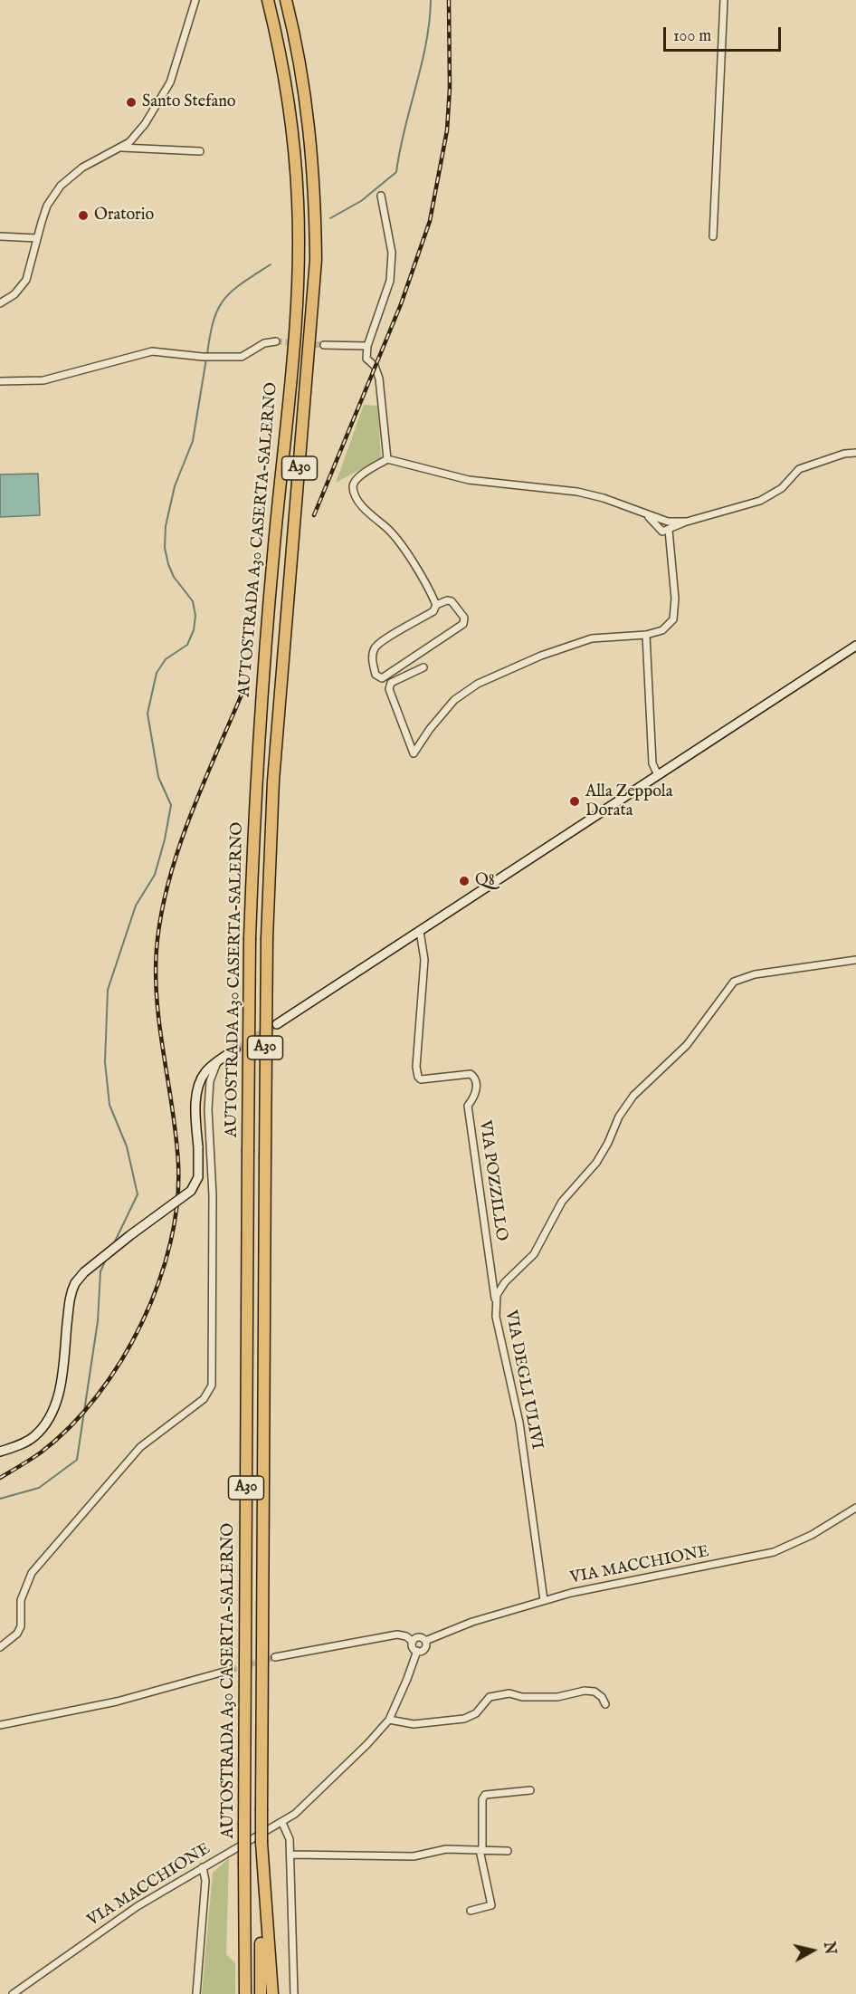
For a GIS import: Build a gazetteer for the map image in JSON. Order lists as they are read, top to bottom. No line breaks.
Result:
{"streets":{"highway":["A30","AUTOSTRADA A30 CASERTA-SALERNO"],"street":["VIA POZZILLO","VIA DEGLI ULIVI","VIA MACCHIONE"]},"crossings":[["A30","AUTOSTRADA A30 CASERTA-SALERNO"],["VIA POZZILLO","VIA DEGLI ULIVI"],["VIA DEGLI ULIVI","VIA MACCHIONE"]],"places":["Santo Stefano","Oratorio","Alla Zeppola Dorata","Q8"],"scale_bar":"100 m","north":"right"}
